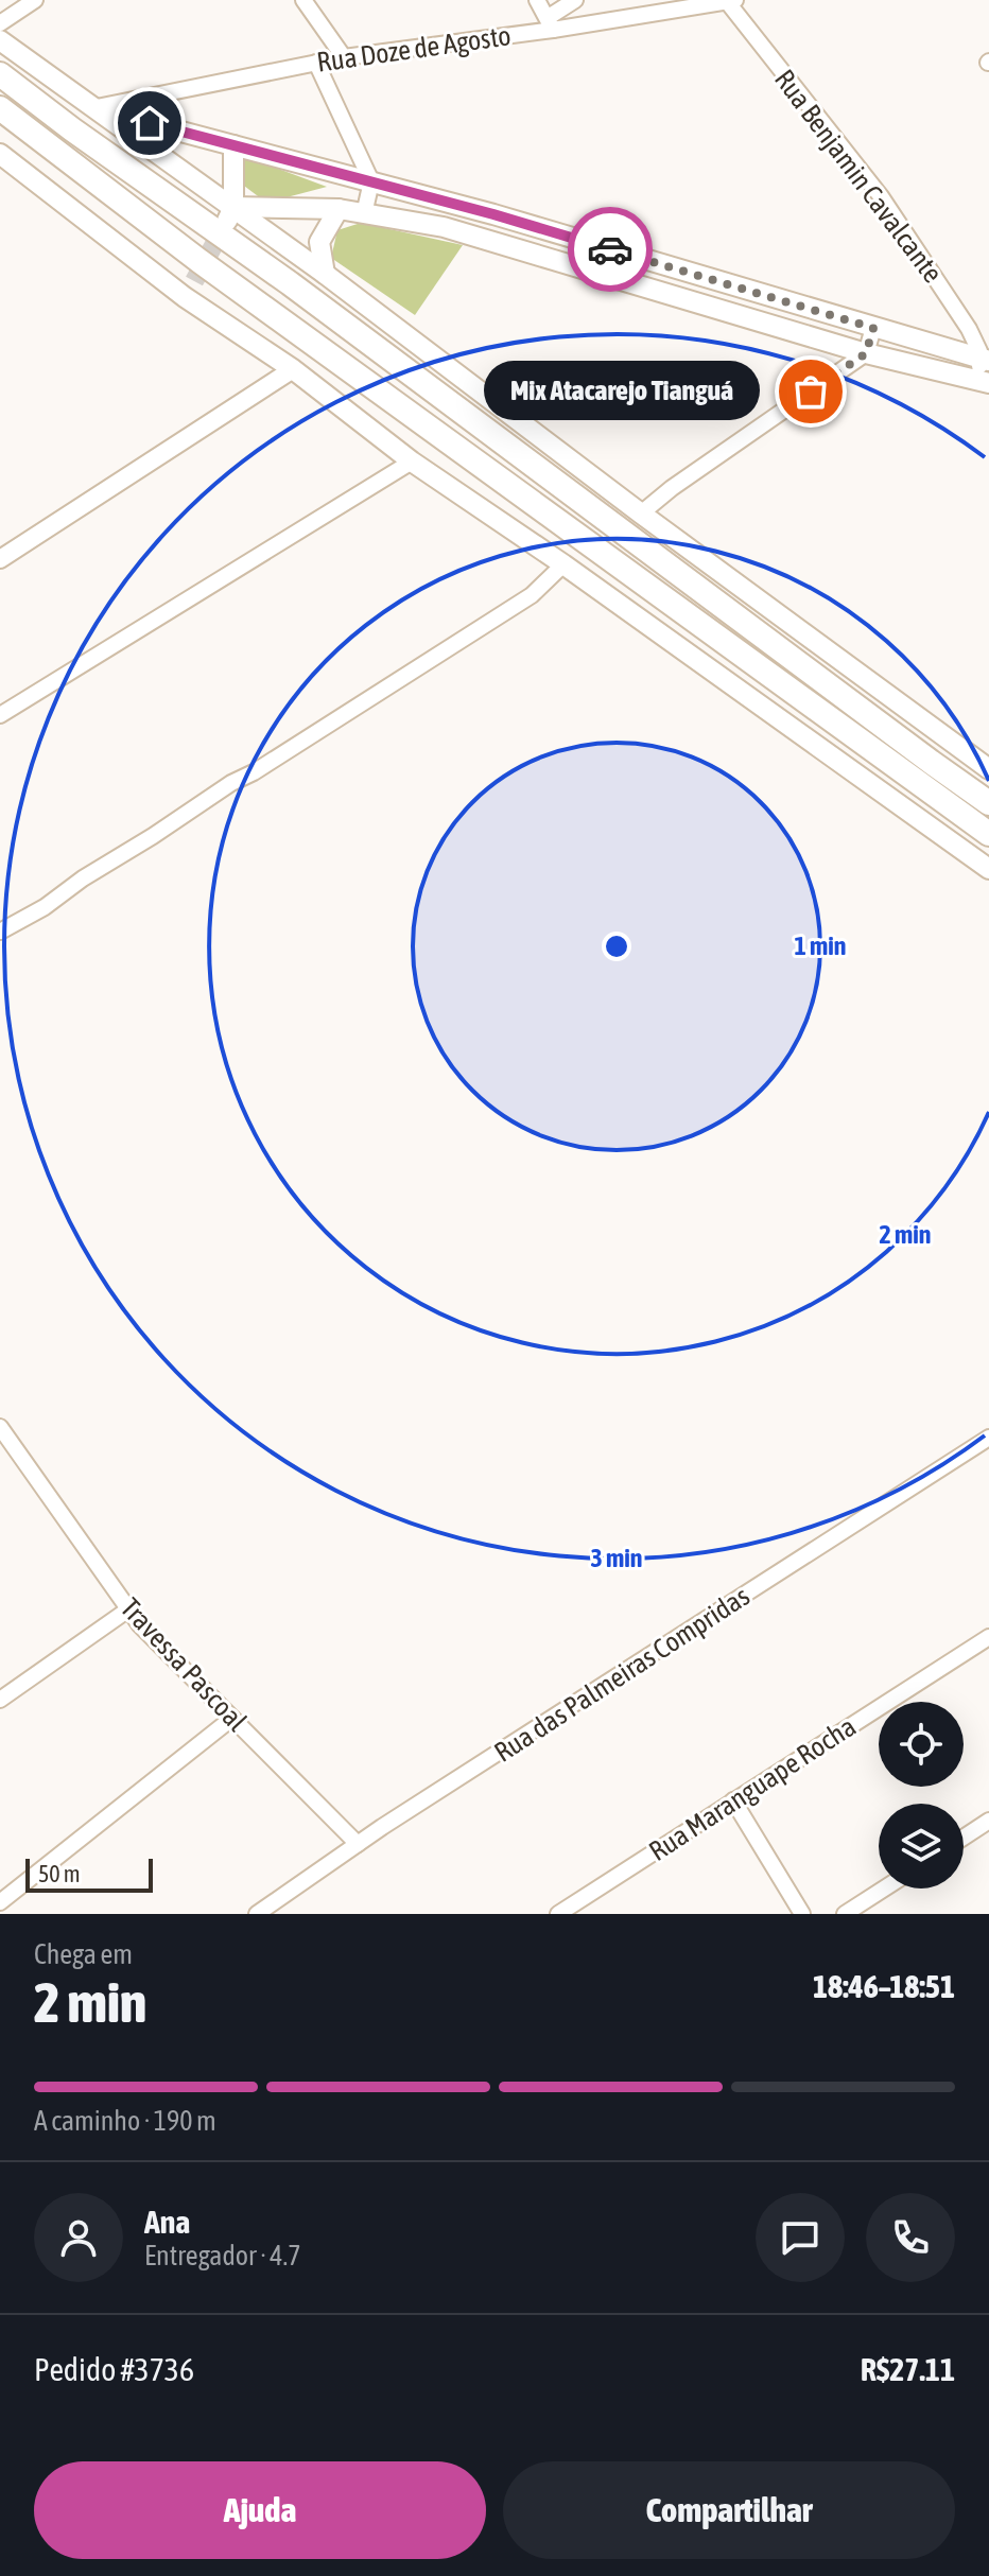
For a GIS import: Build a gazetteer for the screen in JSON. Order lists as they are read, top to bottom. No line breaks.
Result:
{"streets":{"street":["Rua Doze de Agosto","Rua Benjamin Cavalcante","Travessa Pascoal","Rua das Palmeiras Compridas","Rua Maranguape Rocha"]},"crossings":[["Rua Doze de Agosto","Rua Benjamin Cavalcante"],["Travessa Pascoal","Rua das Palmeiras Compridas"]],"places":["Mix Atacarejo Tianguá"],"scale_bar":"50 m","page":{"bubble":"Mix Atacarejo Tianguá","scale":"50 m","heading":["2 min","Chega em","18:46–18:51"],"panel":["Ana","Entregador · 4.7","Pedido #3736","R$27.11"],"bar":"A caminho · 190 m","buttons":["Ajuda","Compartilhar"]},"rings":["1 min","2 min","3 min"]}
